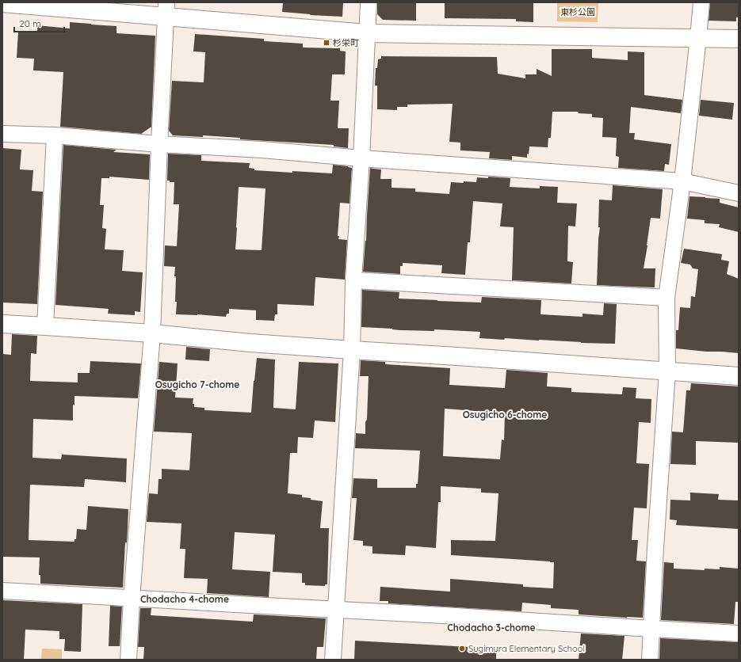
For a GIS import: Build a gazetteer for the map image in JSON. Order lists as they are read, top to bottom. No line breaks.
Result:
{"districts":["Osugicho 7-chome","Osugicho 6-chome","Chodacho 4-chome","Chodacho 3-chome"],"parks":["東杉公園"],"places":{"transit":["杉栄町"],"other":["Sugimura Elementary School"]},"scale_bar":"20 m"}
